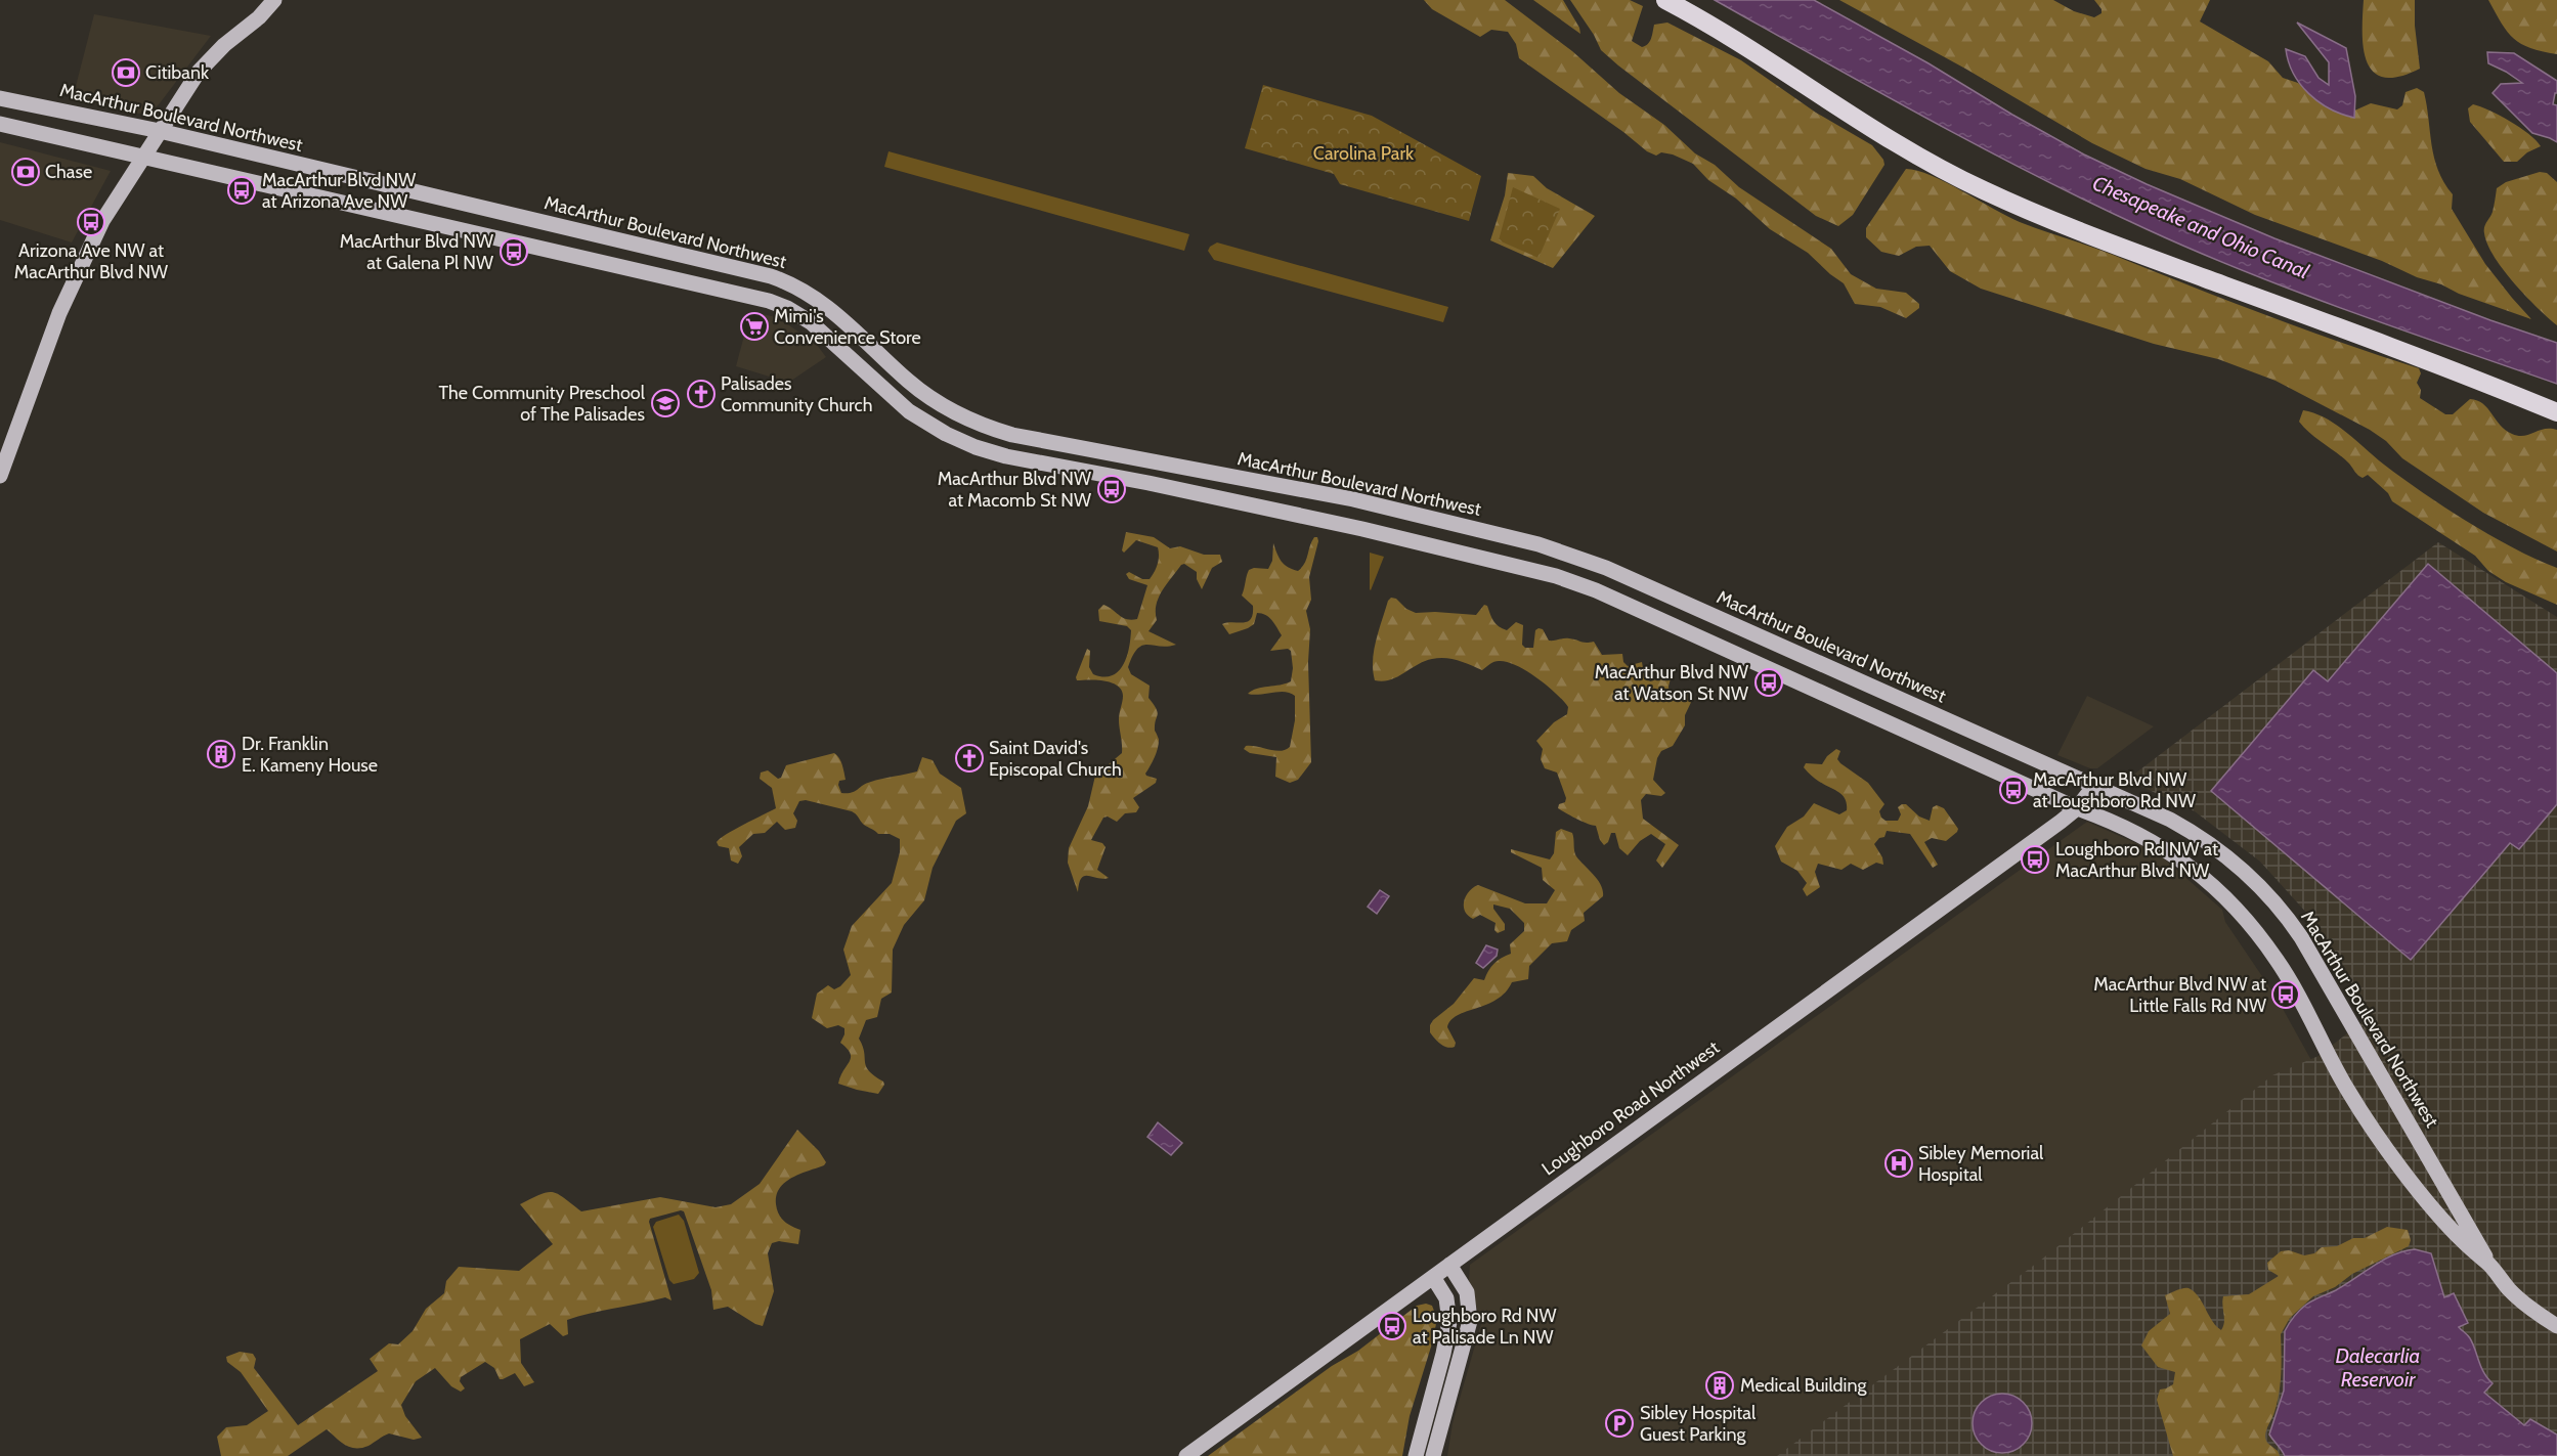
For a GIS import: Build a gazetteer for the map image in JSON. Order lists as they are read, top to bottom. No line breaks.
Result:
{"streets":{"main road":["MacArthur Boulevard Northwest","Loughboro Road Northwest"]},"crossings":[["MacArthur Boulevard Northwest","Loughboro Road Northwest"]],"water":["Chesapeake and Ohio Canal","Dalecarlia Reservoir"],"parks":["Carolina Park"],"places":{"bank":["Citibank","Chase"],"bus stop":["MacArthur Blvd NW at Arizona Ave NW","Arizona Ave NW at MacArthur Blvd NW","MacArthur Blvd NW at Galena Pl NW","MacArthur Blvd NW at Macomb St NW","MacArthur Blvd NW at Watson St NW","MacArthur Blvd NW at Loughboro Rd NW","Loughboro Rd NW at MacArthur Blvd NW","MacArthur Blvd NW at Little Falls Rd NW","Loughboro Rd NW at Palisade Ln NW"],"supermarket":["Mimi's Convenience Store"],"church":["Palisades Community Church","Saint David's Episcopal Church"],"school or university":["The Community Preschool of The Palisades"],"building":["Dr. Franklin E. Kameny House","Medical Building"],"hospital":["Sibley Memorial Hospital"],"parking":["Sibley Hospital Guest Parking"]}}
